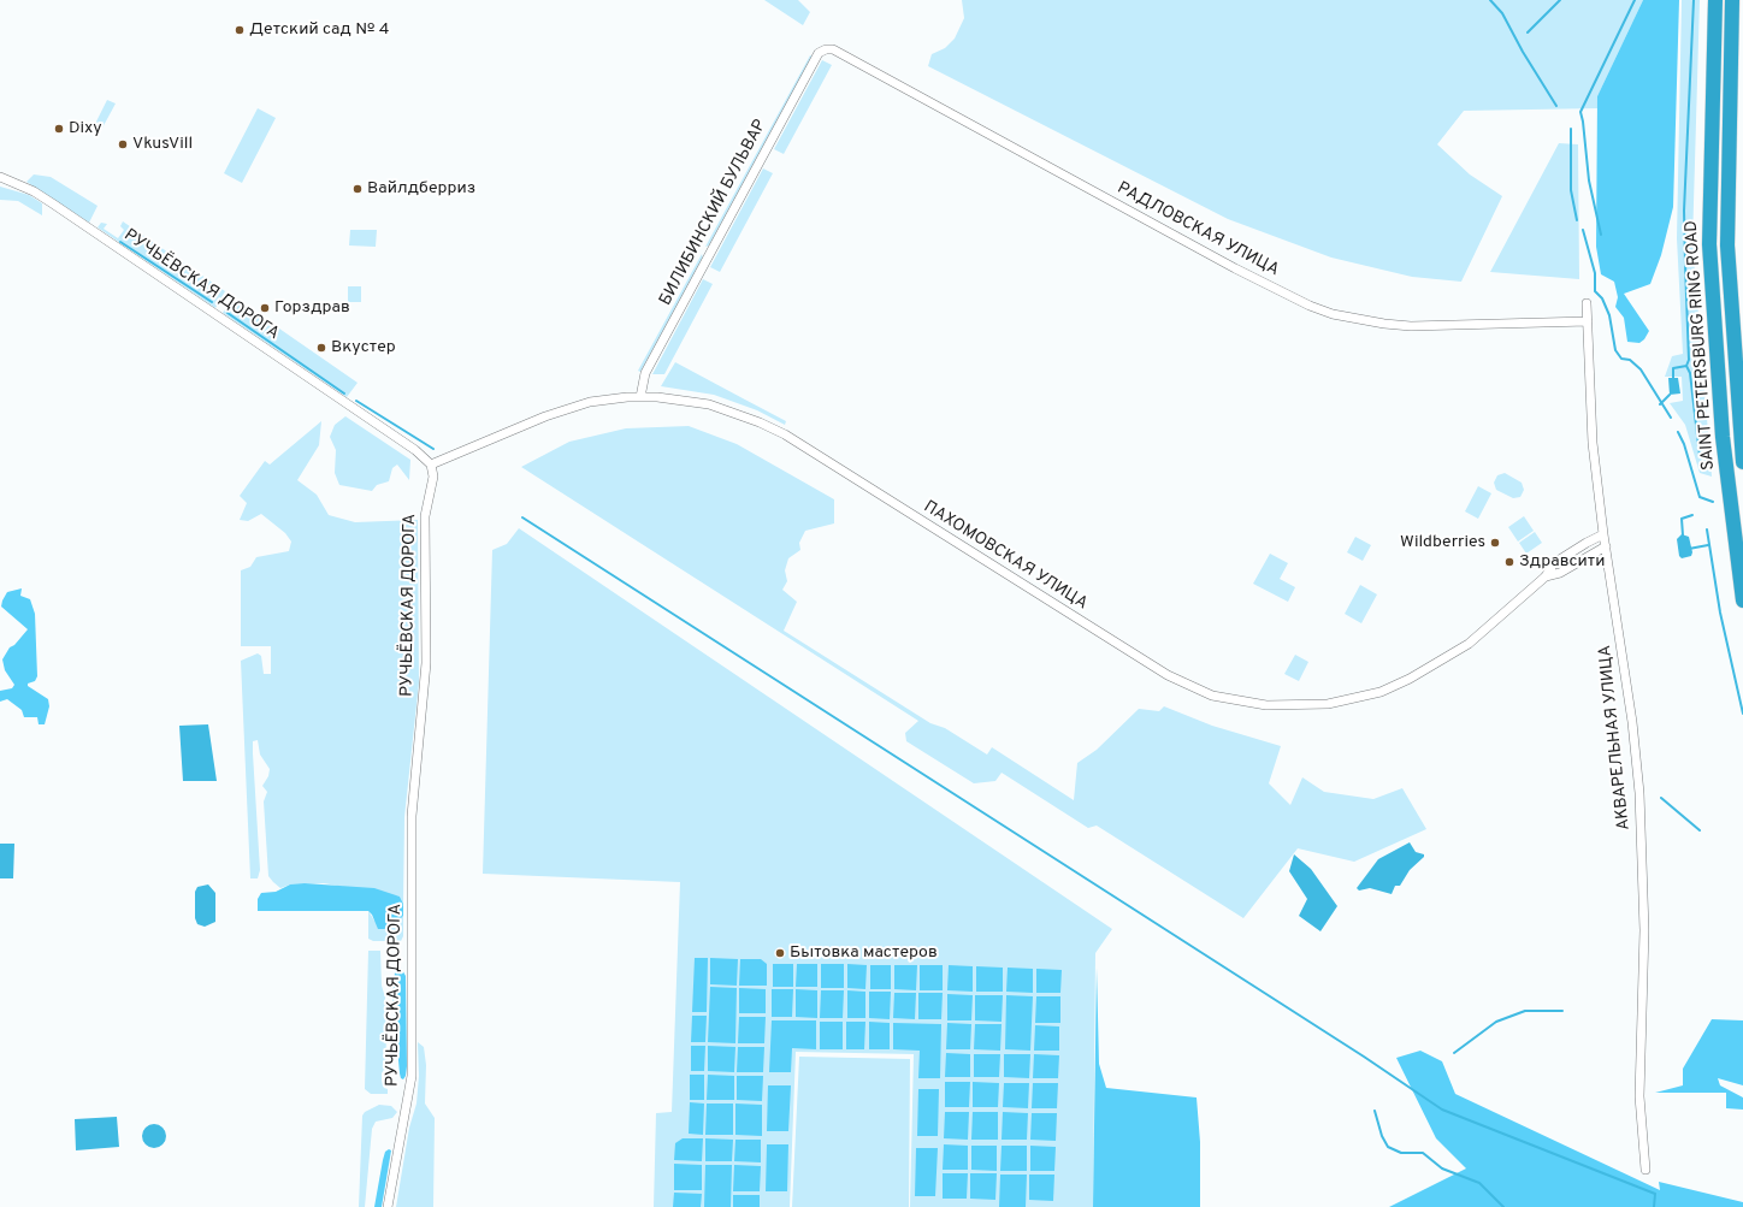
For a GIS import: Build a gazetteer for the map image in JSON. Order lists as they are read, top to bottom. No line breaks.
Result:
{"streets":{"highway":["SAINT PETERSBURG RING ROAD"],"street":["БИЛИБИНСКИЙ БУЛЬВАР","РАДЛОВСКАЯ УЛИЦА","РУЧЬЁВСКАЯ ДОРОГА","ПАХОМОВСКАЯ УЛИЦА","АКВАРЕЛЬНАЯ УЛИЦА"]},"crossings":[["БИЛИБИНСКИЙ БУЛЬВАР","РАДЛОВСКАЯ УЛИЦА"],["БИЛИБИНСКИЙ БУЛЬВАР","ПАХОМОВСКАЯ УЛИЦА"],["РАДЛОВСКАЯ УЛИЦА","АКВАРЕЛЬНАЯ УЛИЦА"],["РУЧЬЁВСКАЯ ДОРОГА","ПАХОМОВСКАЯ УЛИЦА"],["ПАХОМОВСКАЯ УЛИЦА","АКВАРЕЛЬНАЯ УЛИЦА"]],"places":["Детский сад № 4","Dixy","VkusVill","Вайлдберриз","Горздрав","Вкустер","Wildberries","Здравсити","Бытовка мастеров"]}
